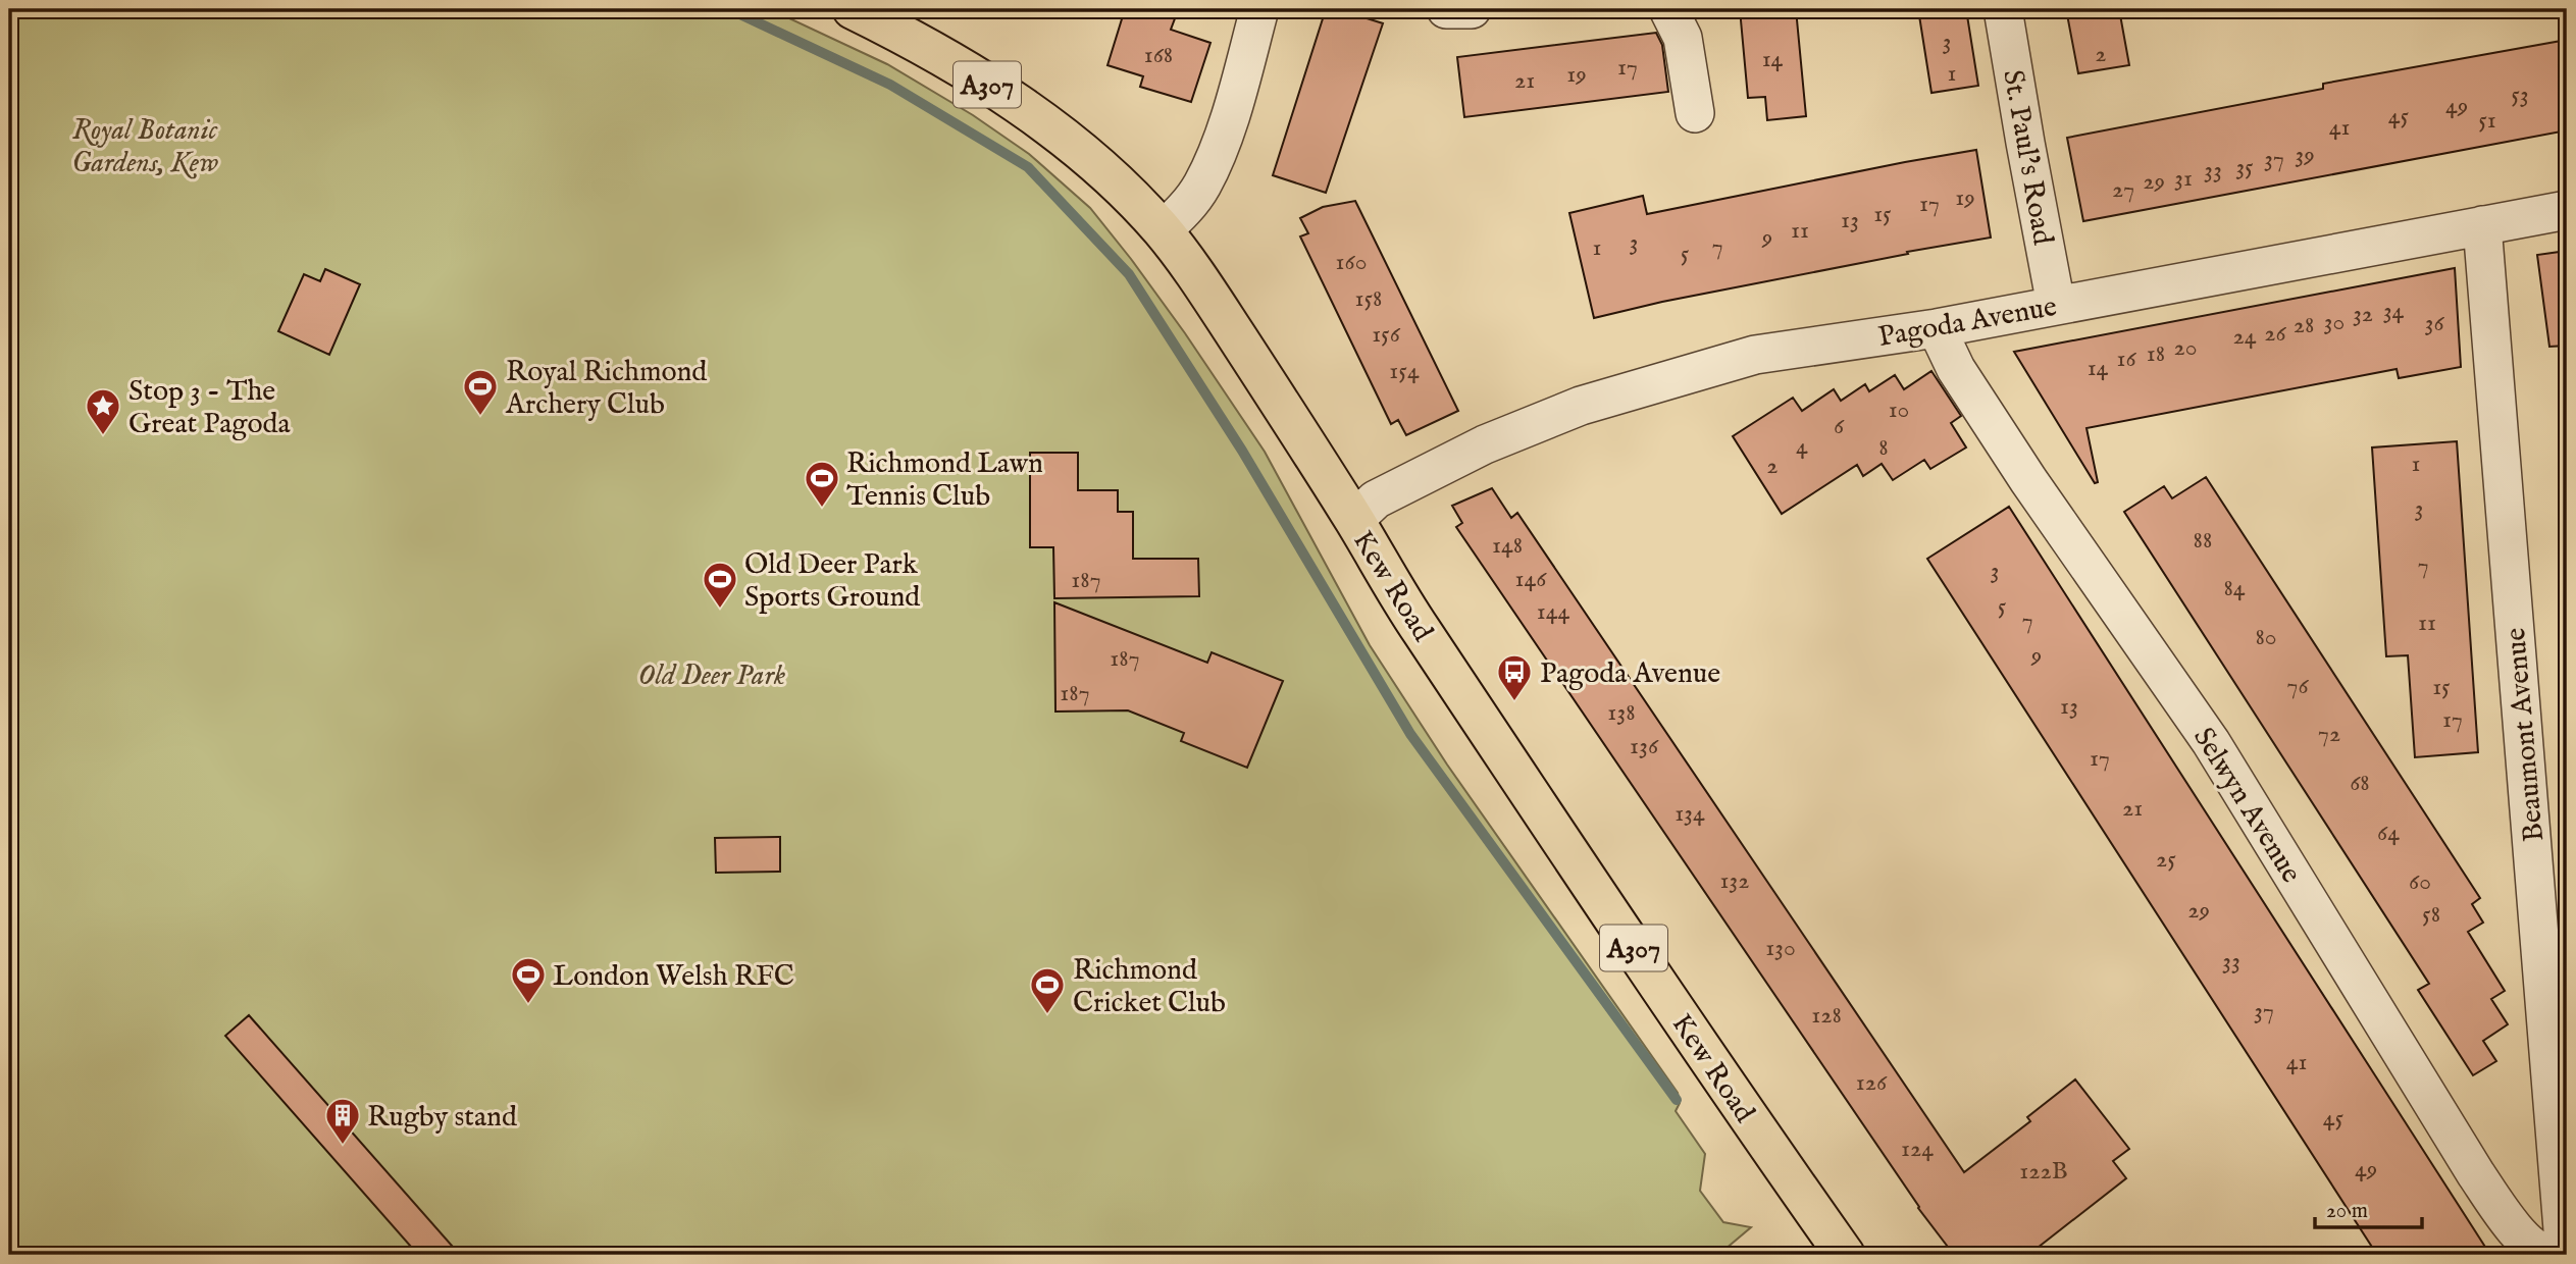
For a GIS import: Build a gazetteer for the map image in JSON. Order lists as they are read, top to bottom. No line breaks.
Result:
{"streets":{"main road":["A307","Kew Road"],"street":["St. Paul’s Road","Pagoda Avenue","Beaumont Avenue","Selwyn Avenue"]},"crossings":[["St. Paul’s Road","Pagoda Avenue"],["Pagoda Avenue","Kew Road"],["Pagoda Avenue","Beaumont Avenue"],["Pagoda Avenue","Selwyn Avenue"],["Beaumont Avenue","Selwyn Avenue"]],"parks":["Royal Botanic Gardens, Kew","Old Deer Park"],"places":{"sports":["Royal Richmond Archery Club","Richmond Lawn Tennis Club","Old Deer Park Sports Ground","London Welsh RFC","Richmond Cricket Club"],"place":["Stop 3 - The Great Pagoda"],"bus stop":["Pagoda Avenue"],"building":["Rugby stand"]},"house_numbers":["3","2","168","14","17","1","19","21","53","49","45","51","41","39","37","35","33","31","29","27","19","17","15","13","11","9","3","7","1","5","160","158","34","32","30","36","28","26","156","24","20","18","16","14","154","10","6","4","8","1","2","3","88","148","7","3","146","187","84","5","144","7","11","80","9","187","76","15","187","13","138","17","72","136","17","68","21","134","64","25","132","60","29","58","130","33","37","128","41","126","45","124","49","122B"],"scale_bar":"20 m"}
